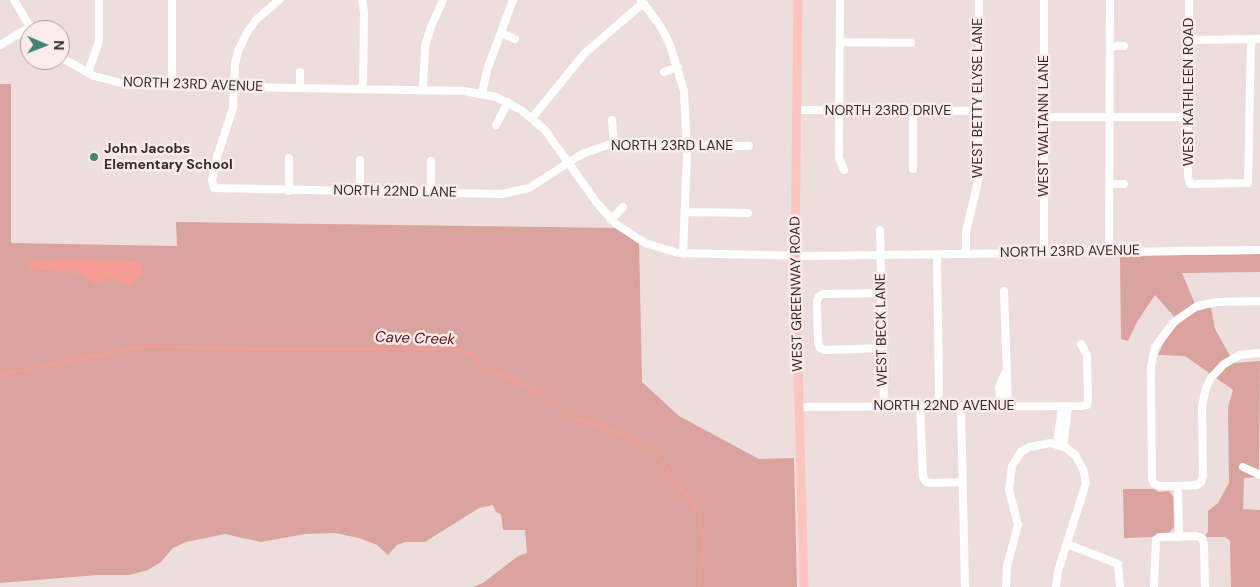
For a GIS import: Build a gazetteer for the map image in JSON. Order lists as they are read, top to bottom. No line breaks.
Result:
{"streets":{"main road":["WEST GREENWAY ROAD"],"street":["NORTH 23RD AVENUE","WEST KATHLEEN ROAD","WEST BETTY ELYSE LANE","NORTH 23RD DRIVE","WEST WALTANN LANE","NORTH 23RD LANE","NORTH 22ND LANE","WEST BECK LANE","NORTH 22ND AVENUE"]},"crossings":[["NORTH 23RD AVENUE","WEST BETTY ELYSE LANE"],["NORTH 23RD AVENUE","WEST WALTANN LANE"],["NORTH 23RD AVENUE","NORTH 23RD LANE"],["NORTH 23RD AVENUE","NORTH 22ND LANE"],["NORTH 23RD AVENUE","WEST GREENWAY ROAD"],["NORTH 23RD AVENUE","WEST BECK LANE"],["WEST BETTY ELYSE LANE","NORTH 23RD DRIVE"],["NORTH 23RD DRIVE","WEST GREENWAY ROAD"],["NORTH 23RD LANE","NORTH 22ND LANE"],["WEST GREENWAY ROAD","NORTH 22ND AVENUE"],["WEST BECK LANE","NORTH 22ND AVENUE"]],"water":["Cave Creek"],"places":["John Jacobs Elementary School"],"north":"right"}
